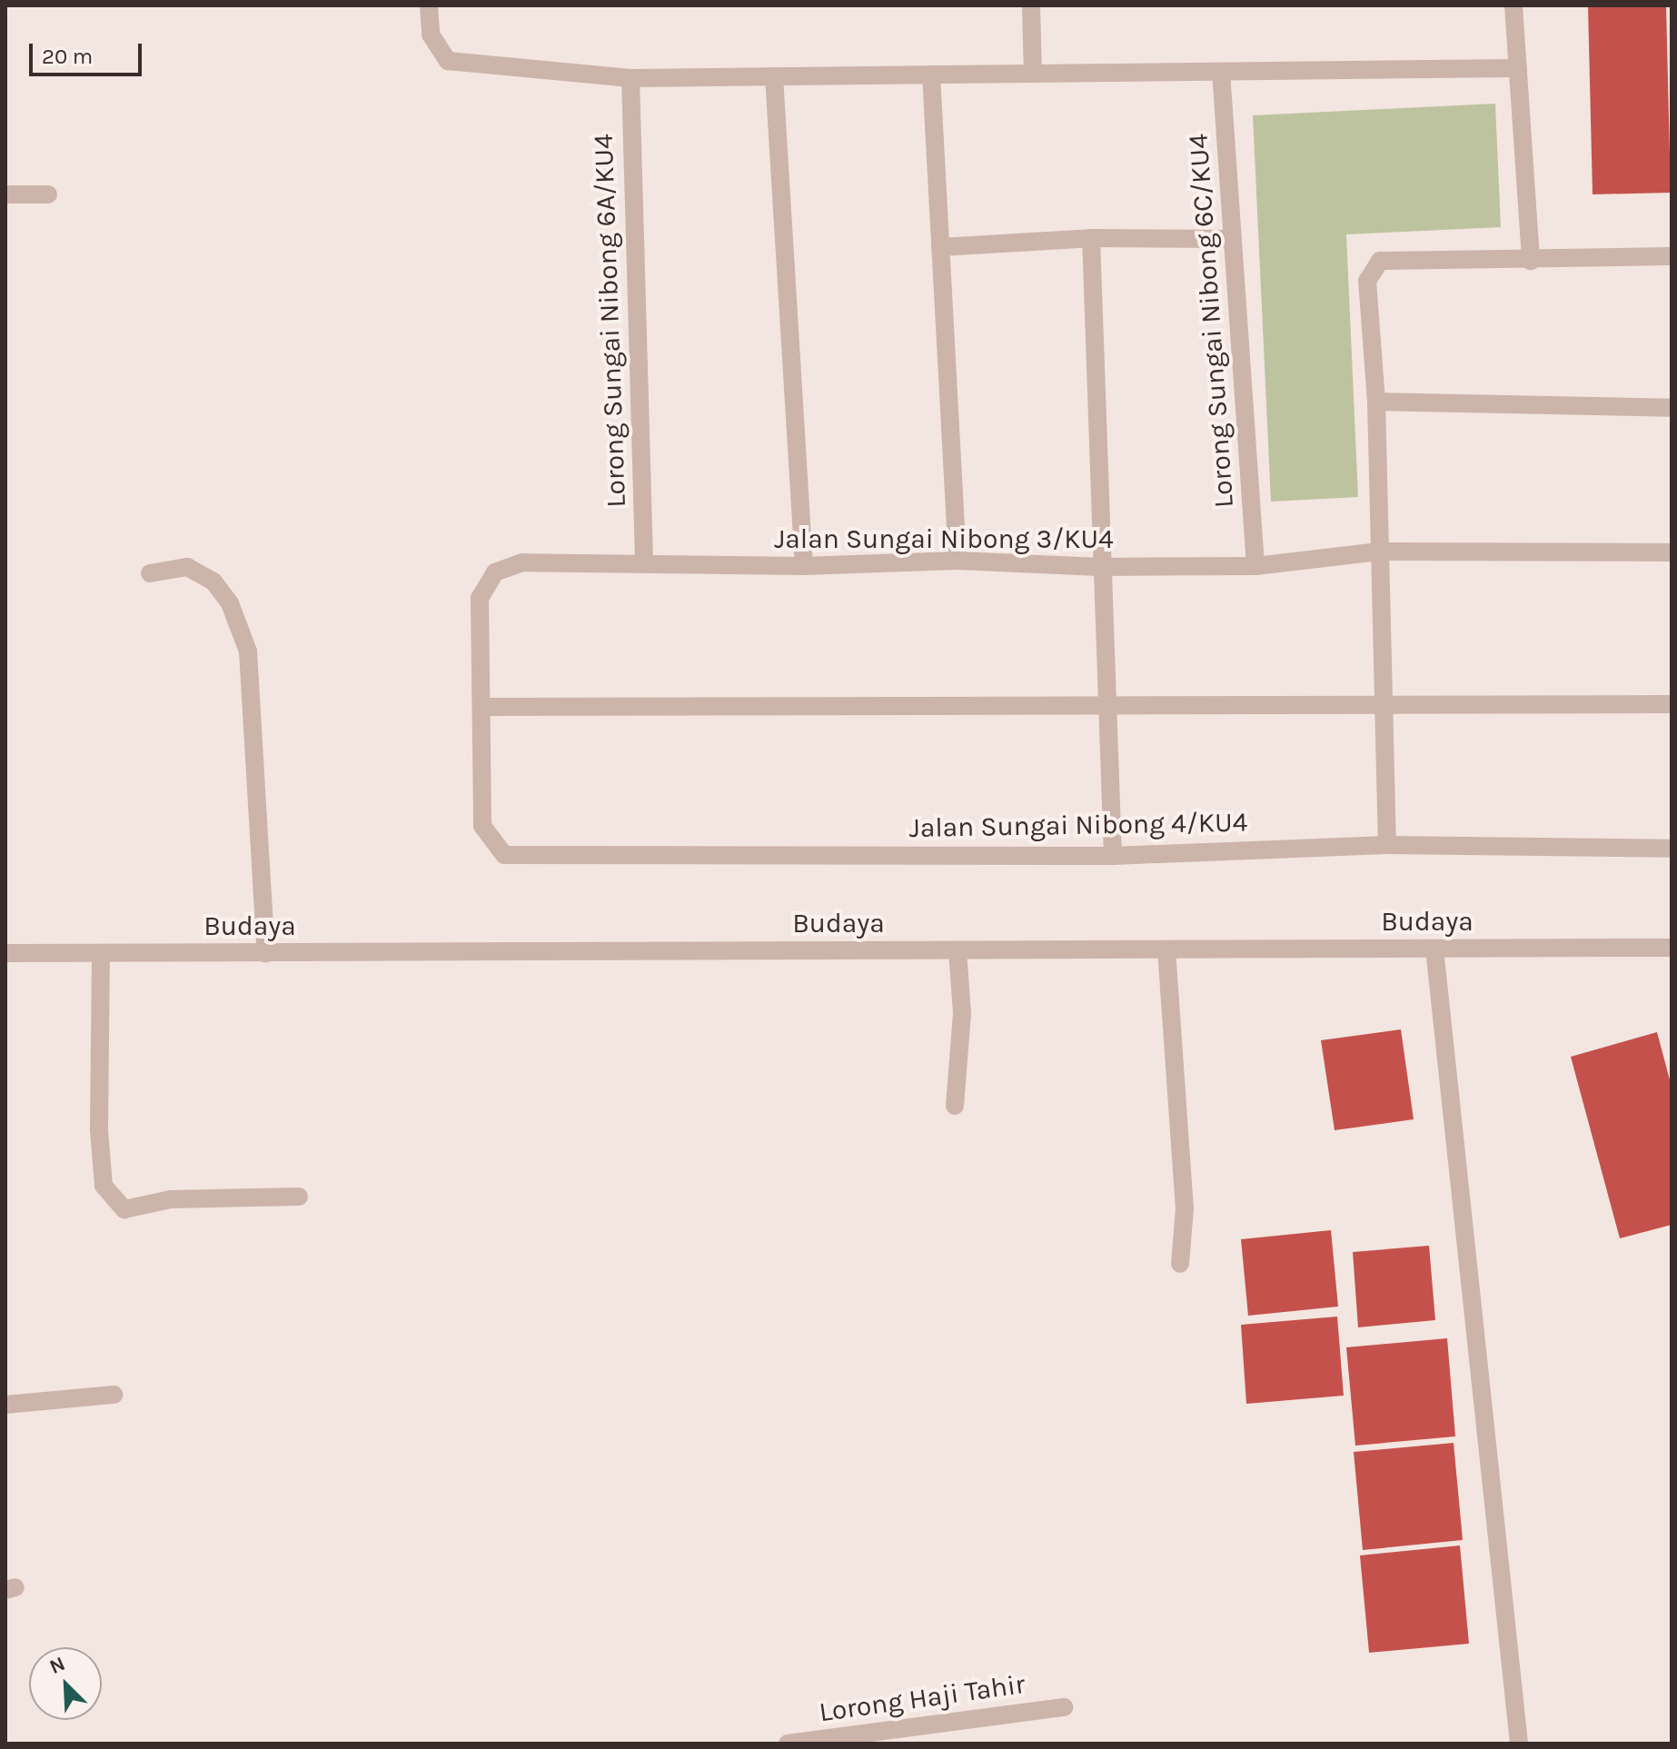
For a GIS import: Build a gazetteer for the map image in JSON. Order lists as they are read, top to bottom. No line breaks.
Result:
{"streets":{"street":["Lorong Sungai Nibong 6A/KU4","Lorong Sungai Nibong 6C/KU4","Jalan Sungai Nibong 3/KU4","Jalan Sungai Nibong 4/KU4","Budaya","Lorong Haji Tahir"]},"crossings":[["Lorong Sungai Nibong 6A/KU4","Jalan Sungai Nibong 3/KU4"],["Lorong Sungai Nibong 6C/KU4","Jalan Sungai Nibong 3/KU4"],["Jalan Sungai Nibong 3/KU4","Jalan Sungai Nibong 4/KU4"]],"scale_bar":"20 m","north":"top left"}
